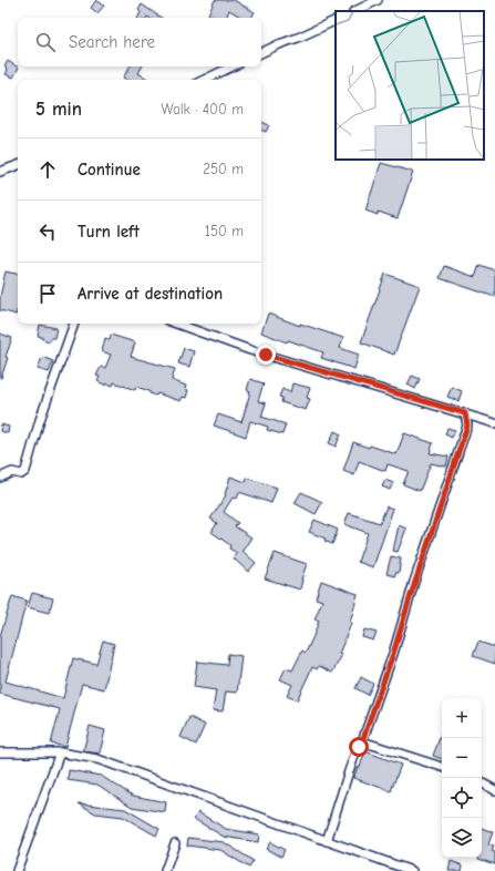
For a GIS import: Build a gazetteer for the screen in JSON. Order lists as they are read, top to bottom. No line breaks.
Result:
{"page":{"search":"Search here","heading":["5 min","Walk · 400 m"],"list":[["Continue","250 m"],["Turn left","150 m"],"Arrive at destination"],"map_buttons":["+","−"]}}
